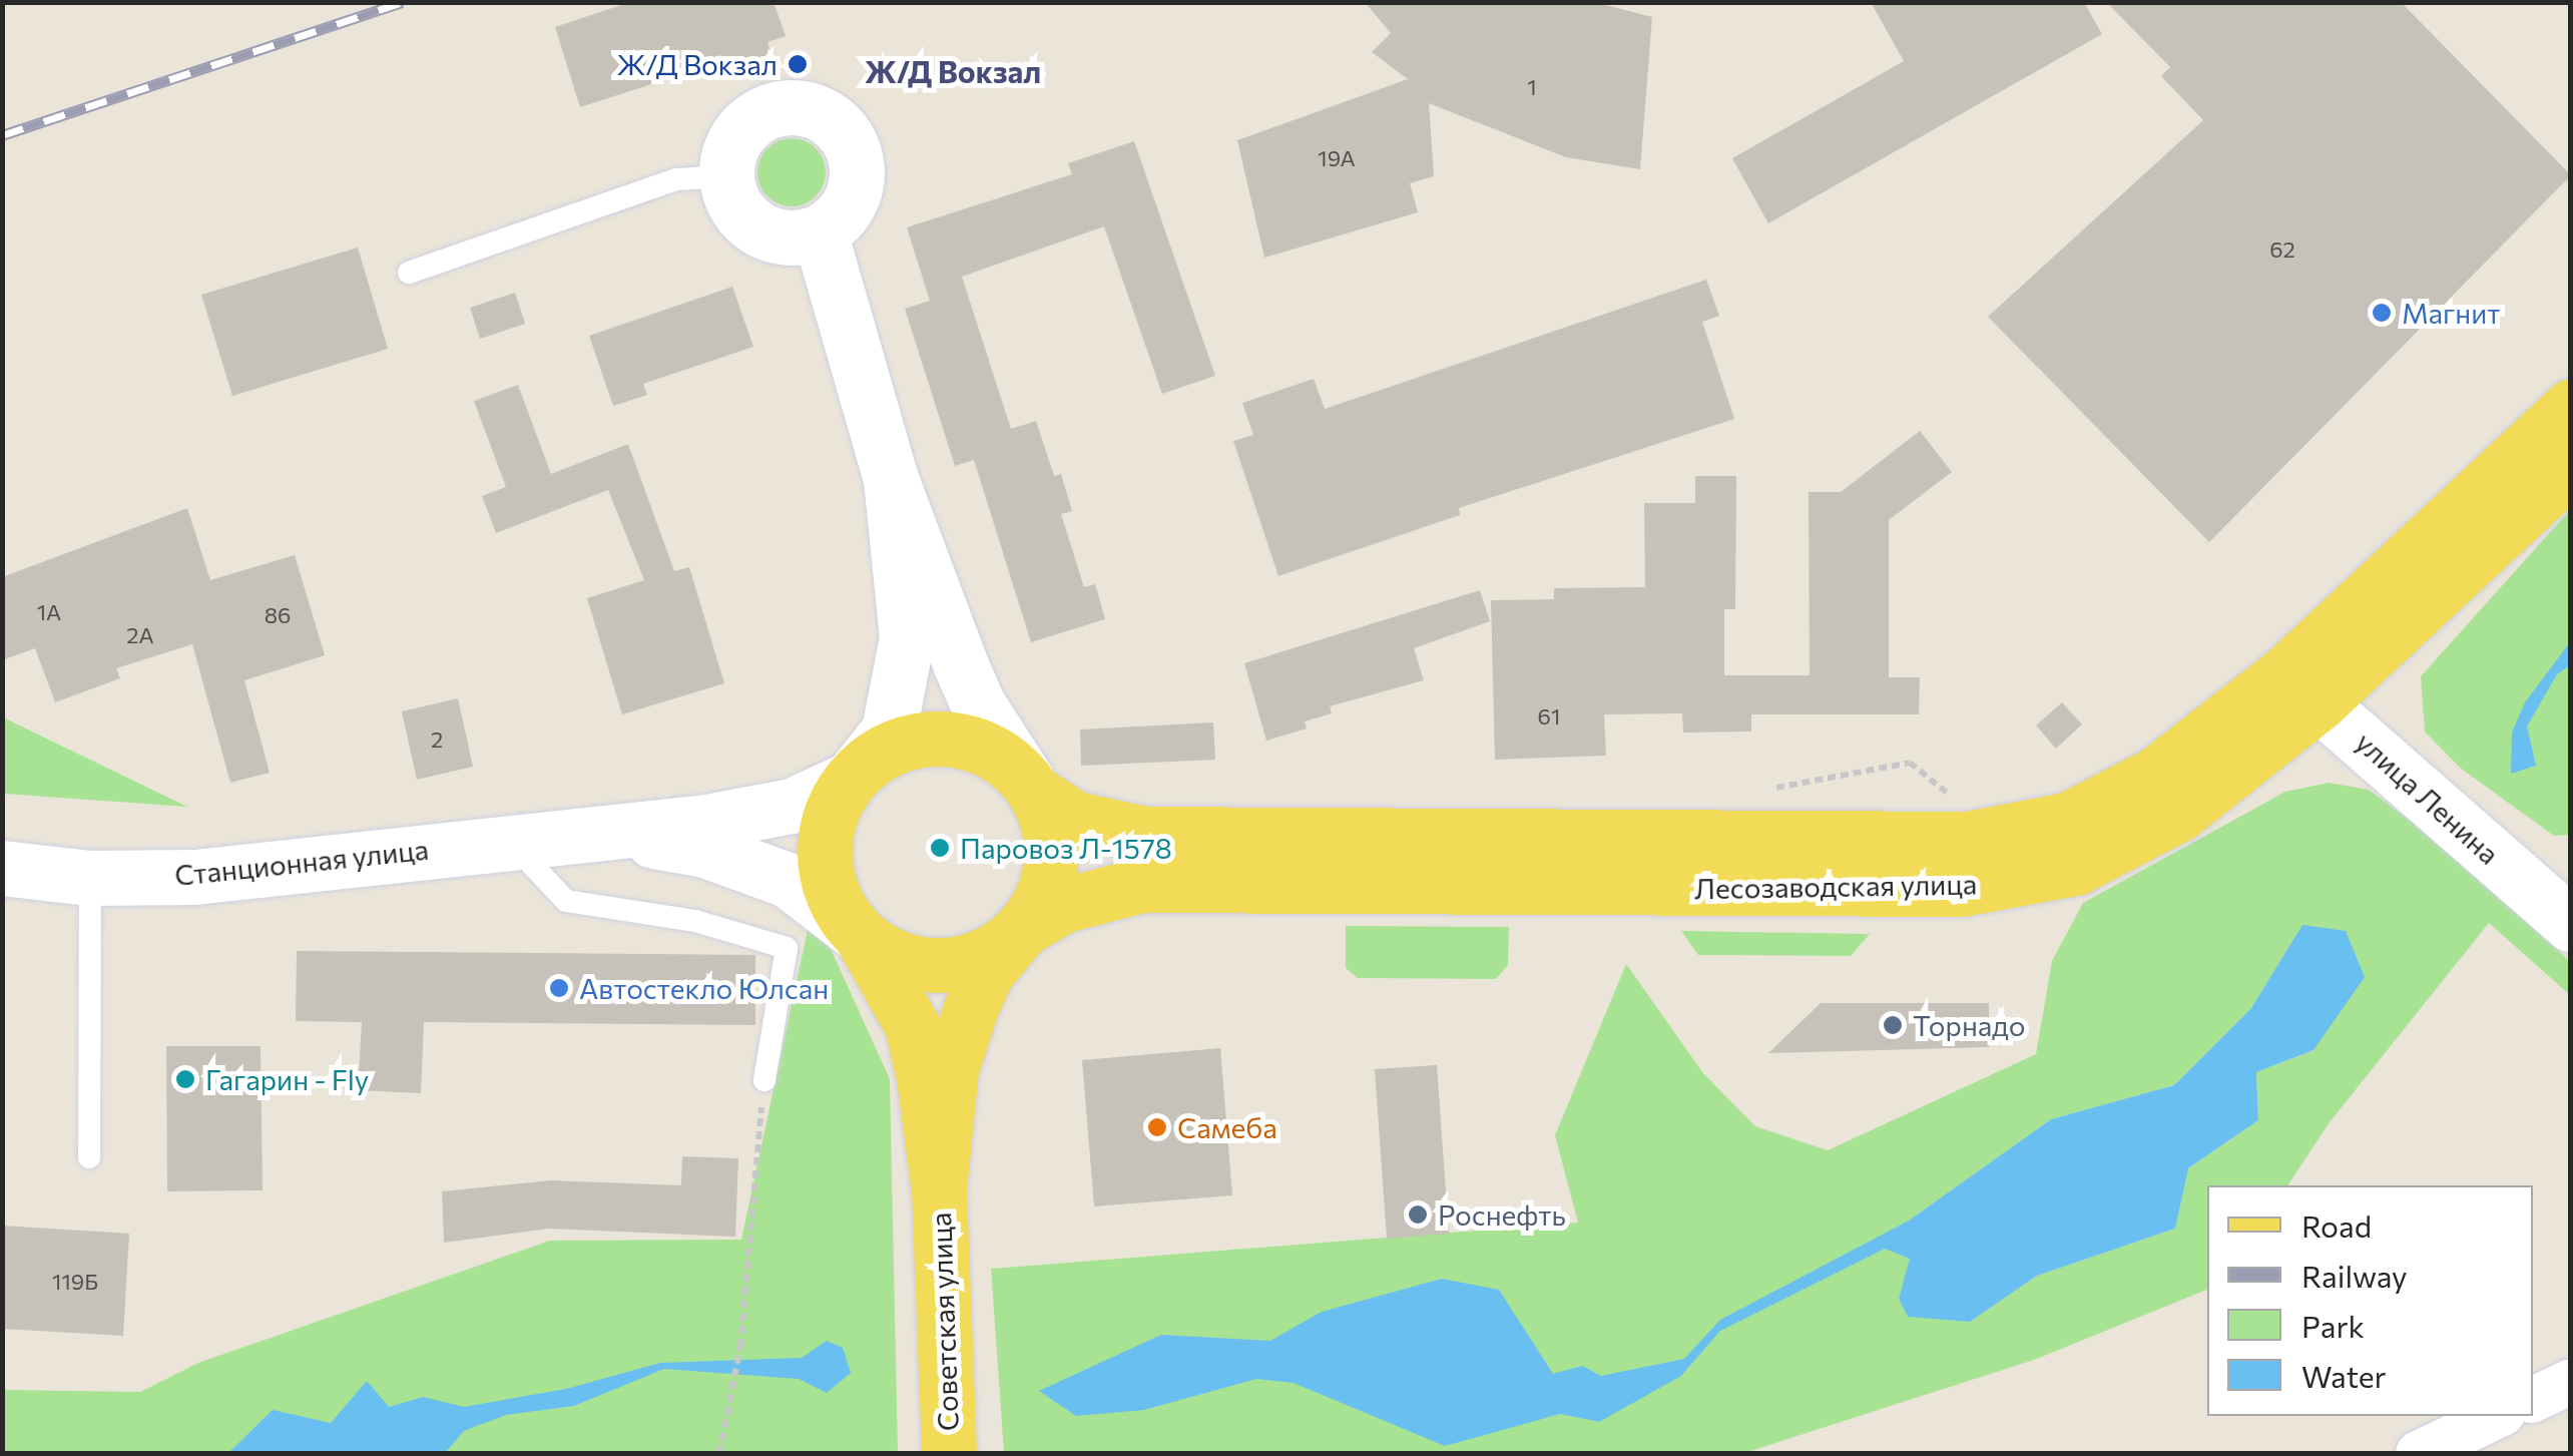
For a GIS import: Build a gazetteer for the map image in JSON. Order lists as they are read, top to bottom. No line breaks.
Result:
{"streets":{"main road":["Лесозаводская улица","Советская улица"],"street":["улица Ленина","Станционная улица"]},"crossings":[["улица Ленина","Лесозаводская улица"],["Станционная улица","Лесозаводская улица"],["Станционная улица","Советская улица"],["Лесозаводская улица","Советская улица"]],"districts":["Ж/Д Вокзал"],"places":["Ж/Д Вокзал","Магнит","Паровоз Л-1578","Автостекло Юлсан","Торнадо","Гагарин - Fly","Самеба","Роснефть"],"house_numbers":["1","19А","62","1А","86","2А","61","2","119Б"],"legend":["Road","Railway","Park","Water"]}
